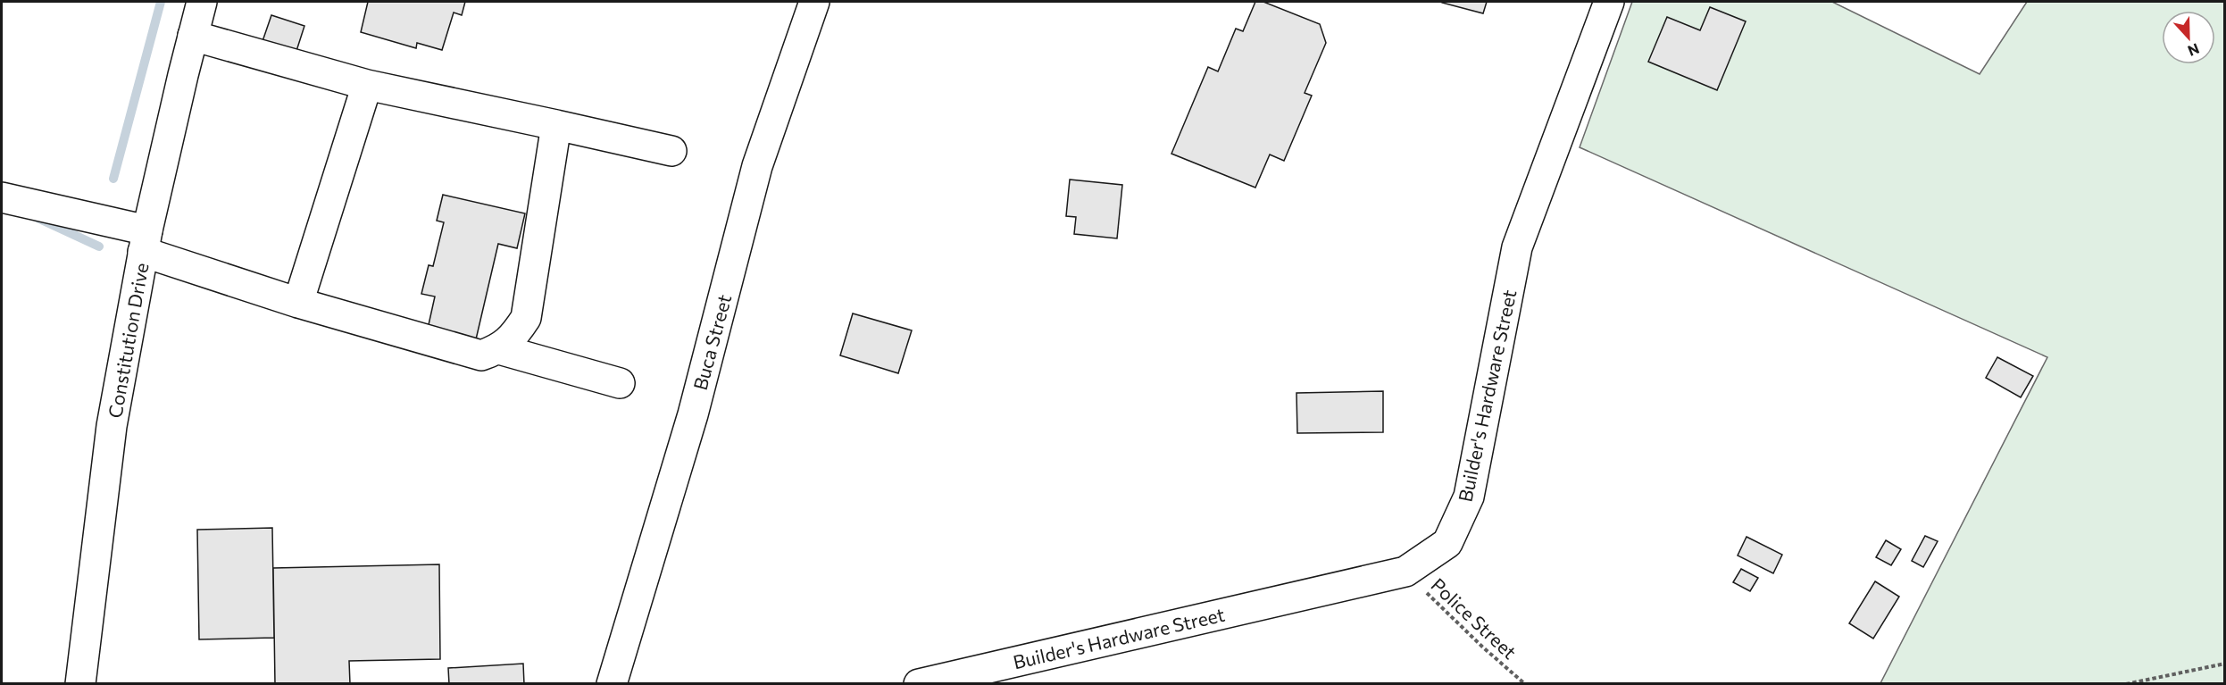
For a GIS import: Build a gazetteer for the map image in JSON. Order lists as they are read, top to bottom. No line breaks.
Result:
{"streets":{"street":["Constitution Drive","Buca Street","Builder's Hardware Street"],"path":["Police Street"]},"crossings":[["Builder's Hardware Street","Police Street"]],"north":"bottom"}
